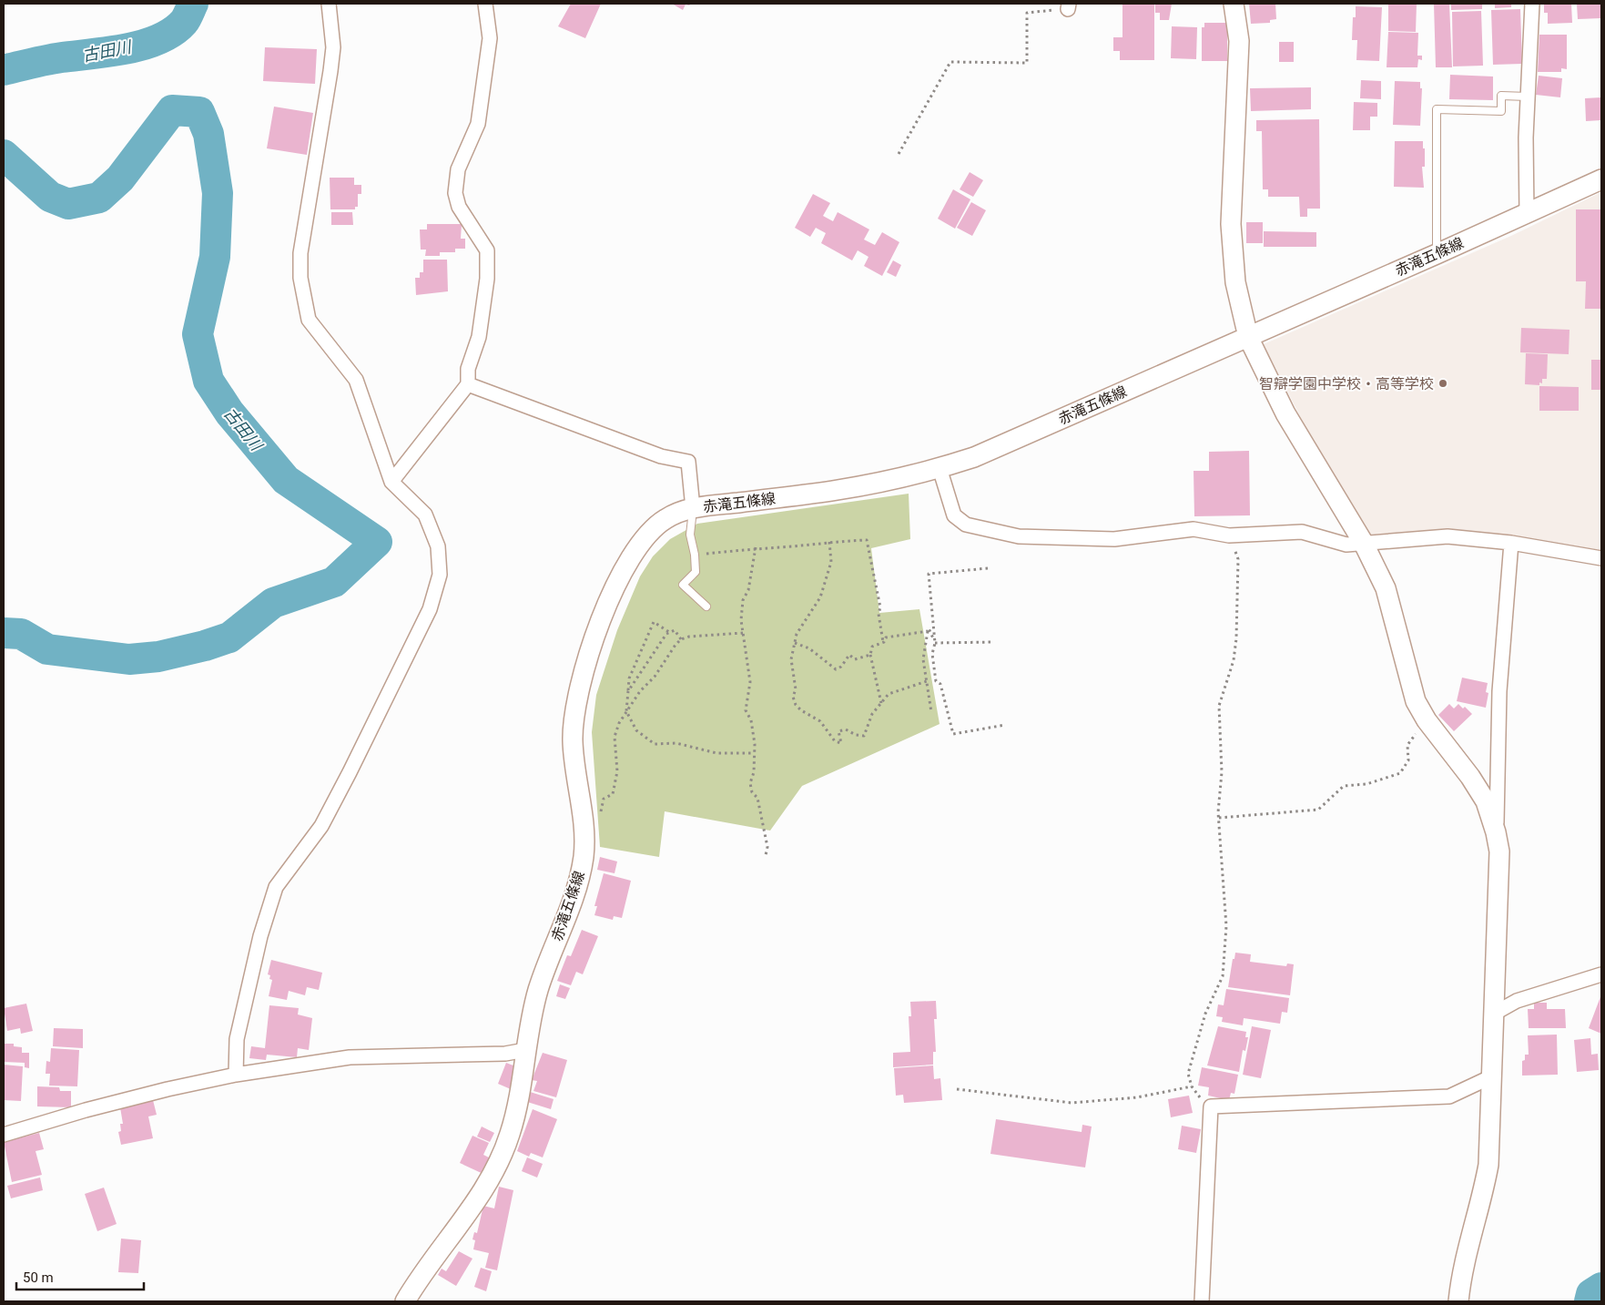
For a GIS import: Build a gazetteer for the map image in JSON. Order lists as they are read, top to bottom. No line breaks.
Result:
{"streets":{"main road":["赤滝五條線"]},"water":["古田川"],"places":["智辯学園中学校・高等学校"],"scale_bar":"50 m"}
